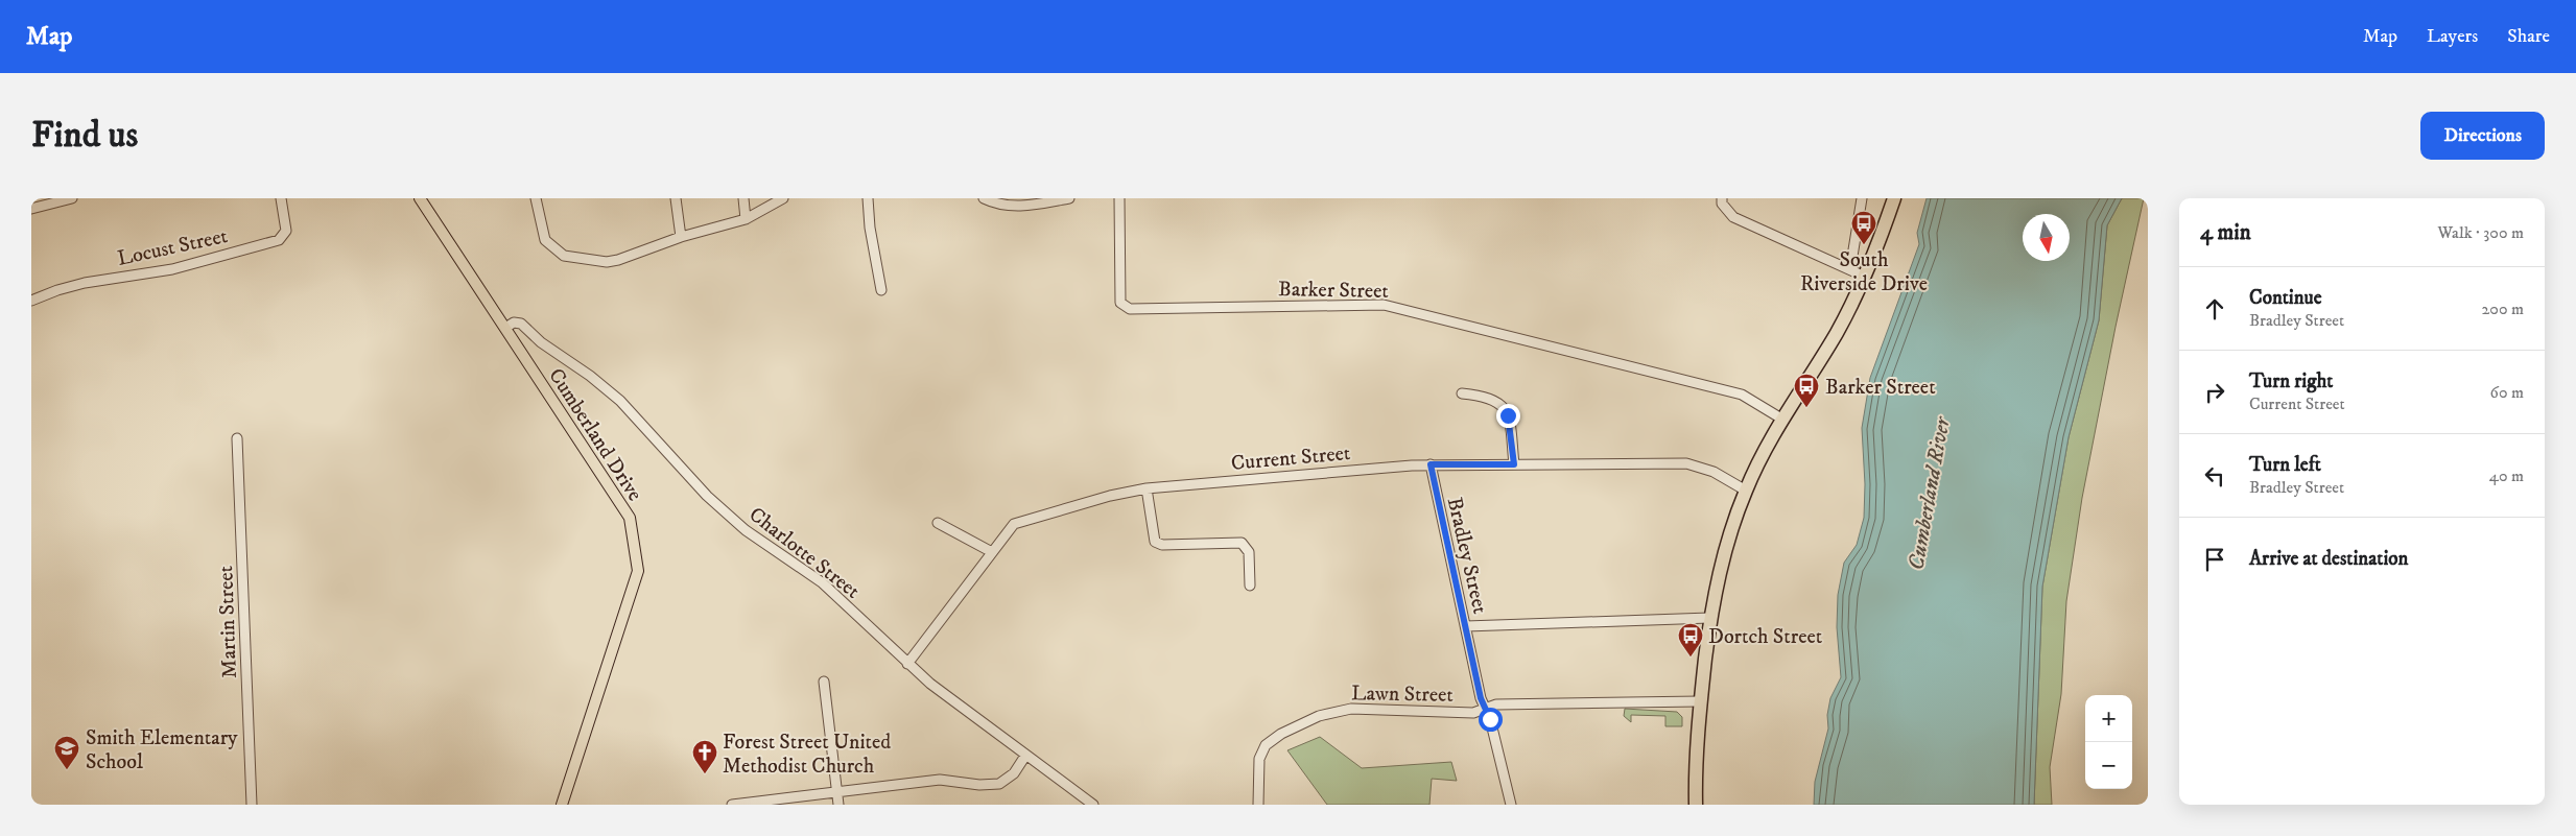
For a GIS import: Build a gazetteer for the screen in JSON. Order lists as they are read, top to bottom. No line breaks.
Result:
{"streets":{"main road":["Cumberland Drive"],"street":["Locust Street","Barker Street","Current Street","Charlotte Street","Bradley Street","Martin Street","Lawn Street"]},"crossings":[["Cumberland Drive","Charlotte Street"],["Current Street","Charlotte Street"],["Current Street","Bradley Street"],["Bradley Street","Lawn Street"]],"water":["Cumberland River"],"places":{"bus stop":["South Riverside Drive","Barker Street","Dortch Street"],"school or university":["Smith Elementary School"],"church":["Forest Street United Methodist Church"]},"north":"bottom","page":{"header":"Map","nav":["Map","Layers","Share"],"buttons":"Directions","title":"Find us","heading":["4 min","Walk · 300 m"],"list":[["Continue","Bradley Street","200 m"],["Turn right","Current Street","60 m"],["Turn left","Bradley Street","40 m"],"Arrive at destination"],"map_buttons":["+","−"]}}
